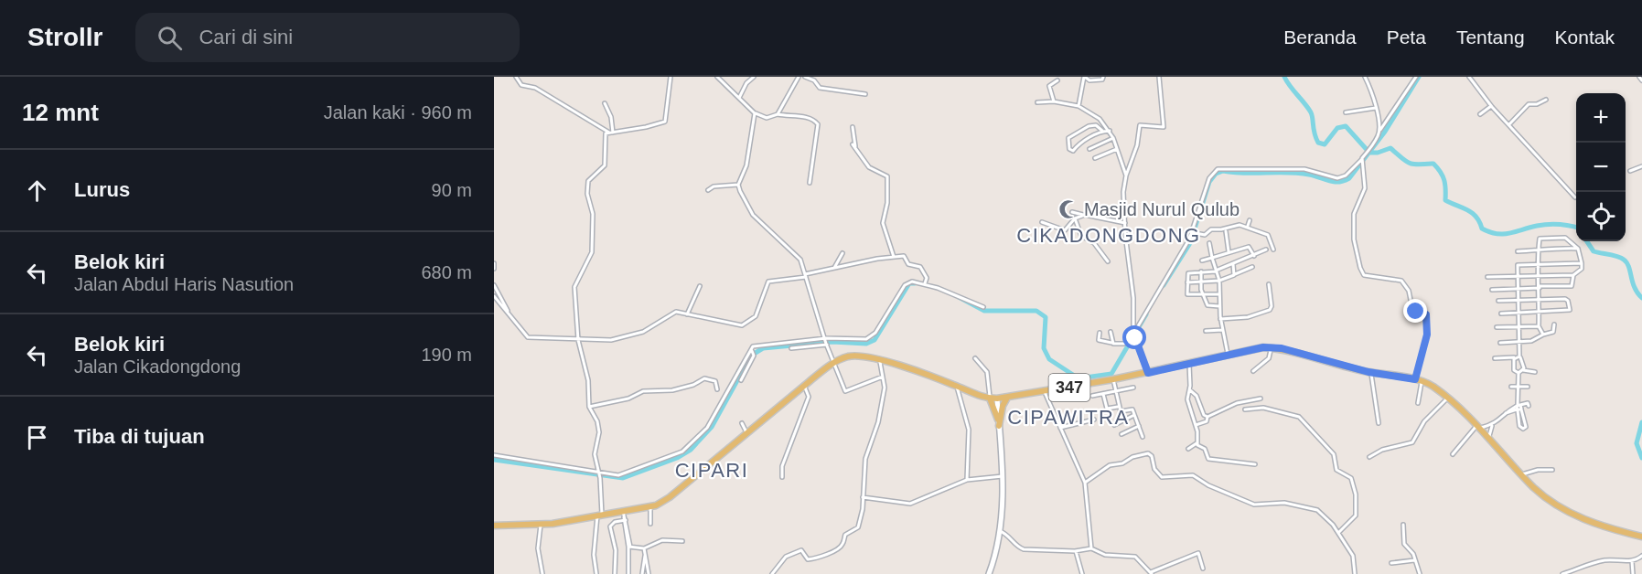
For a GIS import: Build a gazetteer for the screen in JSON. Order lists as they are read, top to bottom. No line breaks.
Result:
{"streets":{"main road":["347"]},"districts":["CIKADONGDONG","CIPAWITRA","CIPARI"],"places":{"mosque":["Masjid Nurul Qulub"]},"page":{"header":"Strollr","search":"Cari di sini","nav":["Beranda","Peta","Tentang","Kontak"],"heading":["12 mnt","Jalan kaki · 960 m"],"map_buttons":["+","−"],"list":[["Lurus","90 m"],["Belok kiri","Jalan Abdul Haris Nasution","680 m"],["Belok kiri","Jalan Cikadongdong","190 m"],"Tiba di tujuan"]}}
